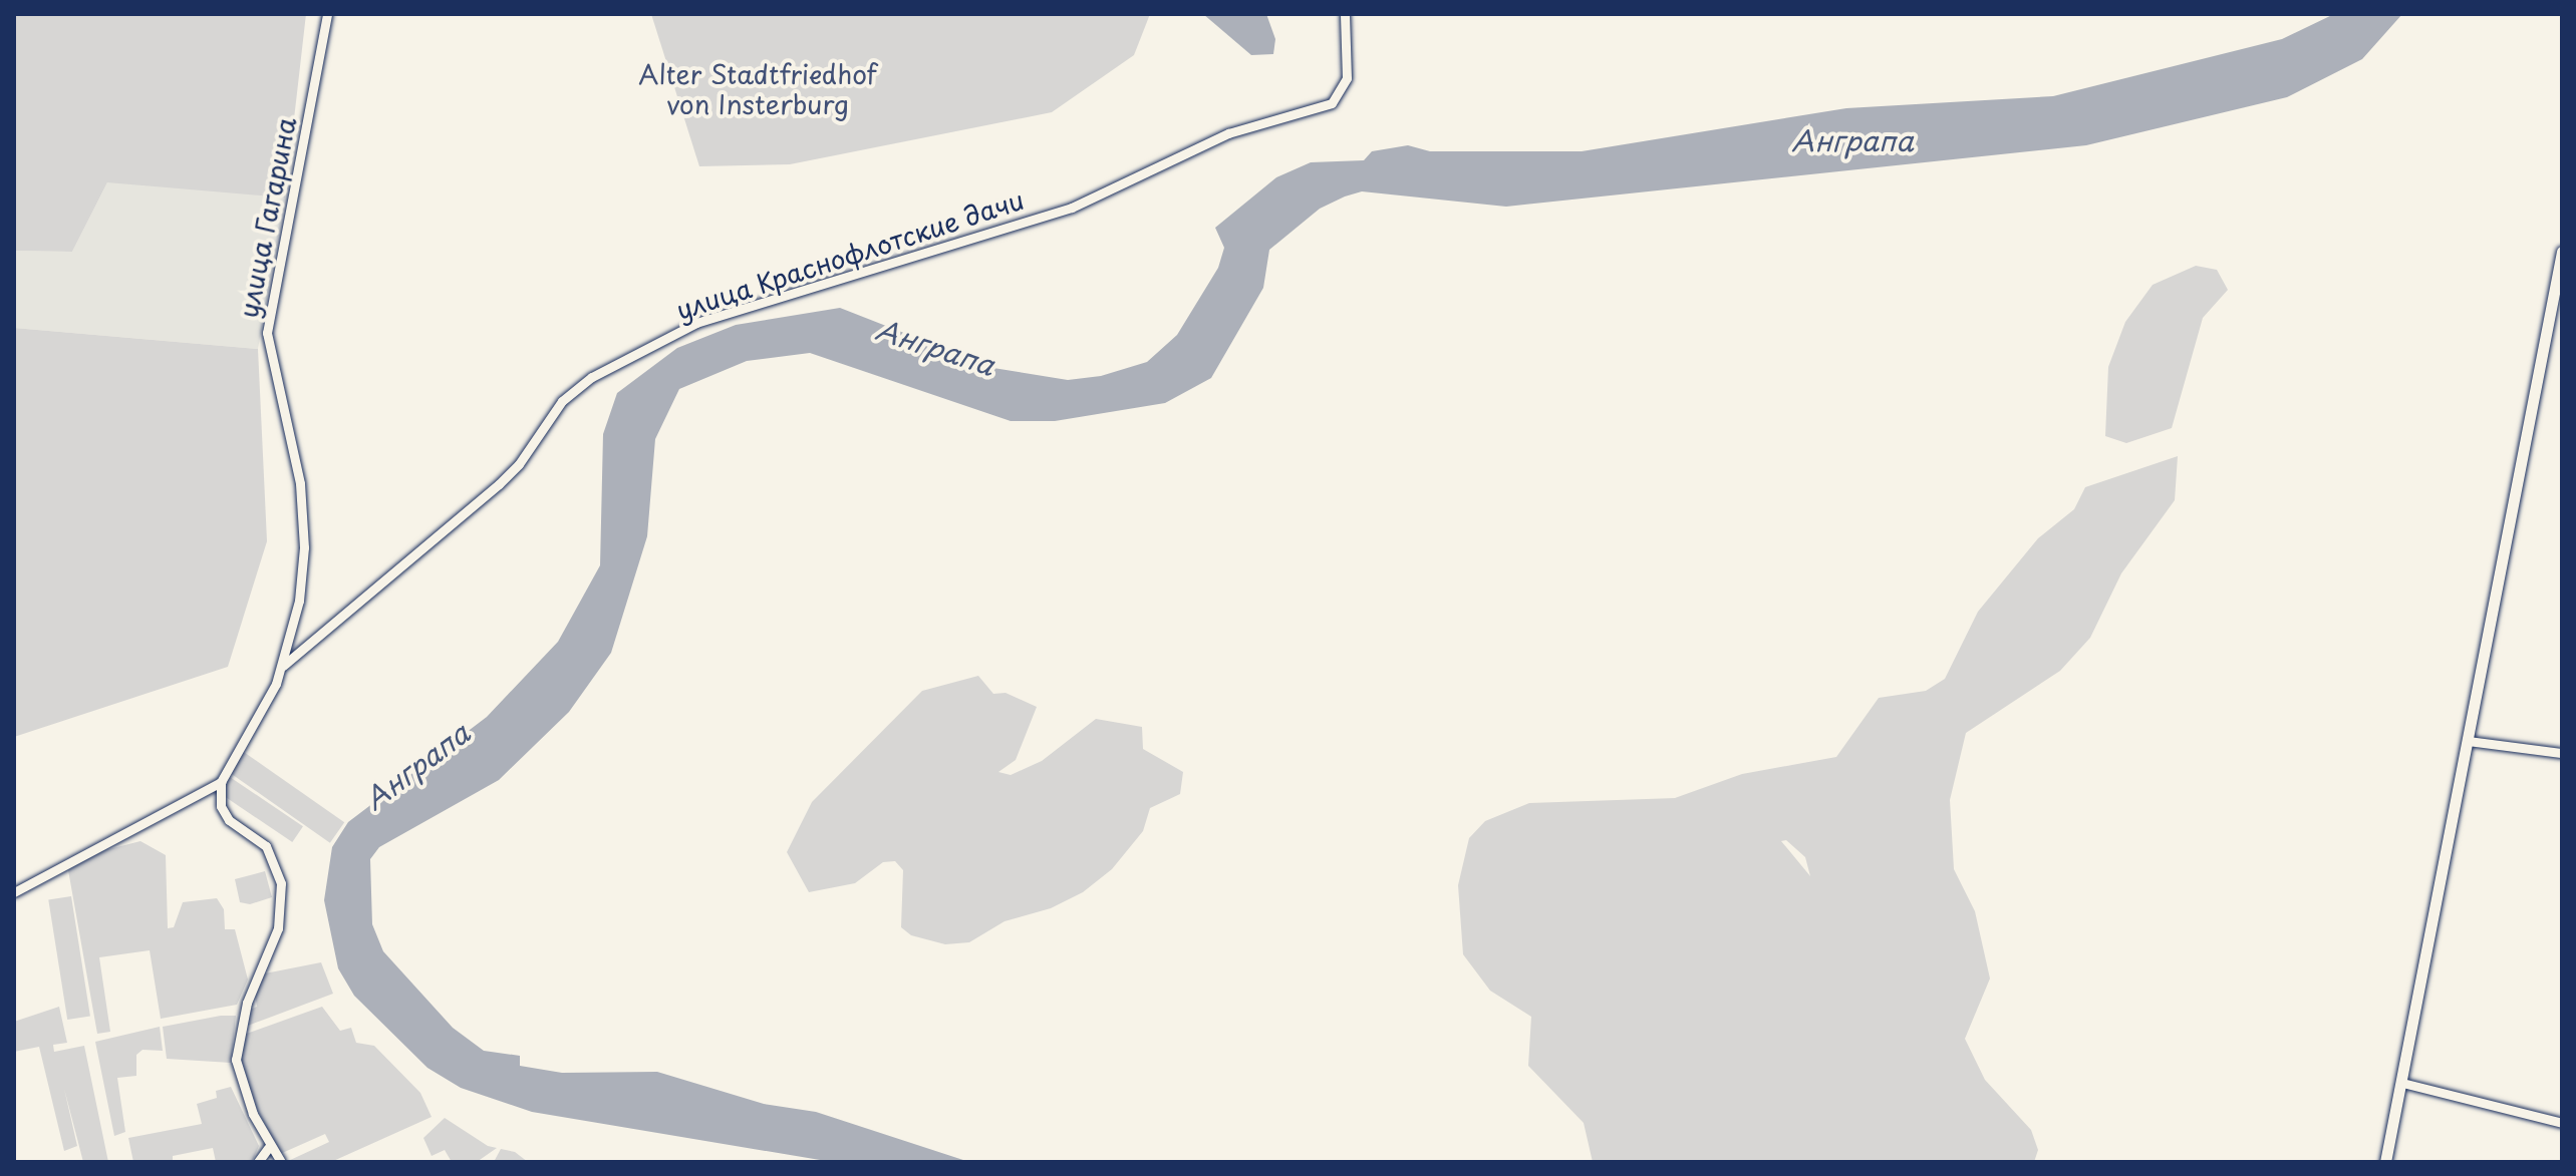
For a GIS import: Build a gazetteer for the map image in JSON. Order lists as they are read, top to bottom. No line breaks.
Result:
{"streets":{"street":["улица Гагарина","улица Краснофлотские дачи"]},"crossings":[["улица Гагарина","улица Краснофлотские дачи"]],"water":["Анграпа"],"parks":["Alter Stadtfriedhof von Insterburg"]}
